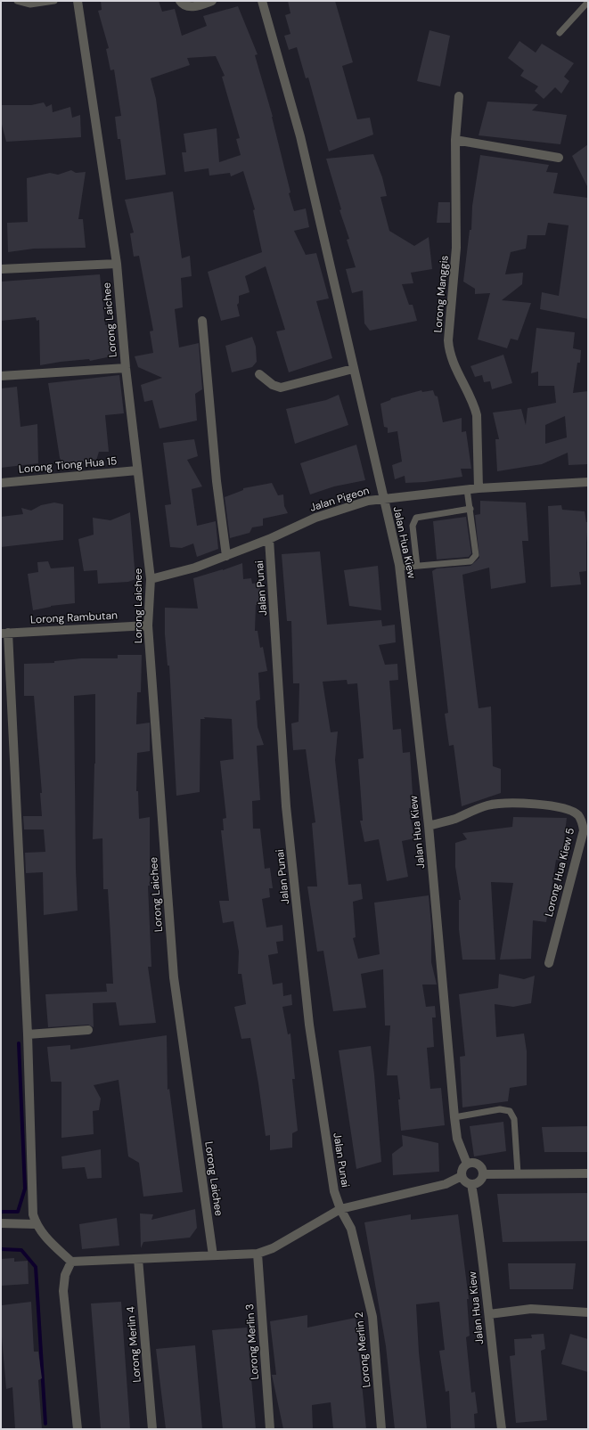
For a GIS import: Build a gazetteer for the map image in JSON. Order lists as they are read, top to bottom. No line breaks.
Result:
{"streets":{"street":["Lorong Manggis","Lorong Laichee","Lorong Tiong Hua 15","Jalan Pigeon","Jalan Hua Kiew","Jalan Punai","Lorong Rambutan","Lorong Hua Kiew 5","Lorong Merlin 3","Lorong Merlin 4","Lorong Merlin 2"]},"crossings":[["Lorong Manggis","Jalan Pigeon"],["Lorong Laichee","Lorong Tiong Hua 15"],["Lorong Laichee","Jalan Pigeon"],["Lorong Laichee","Lorong Rambutan"],["Jalan Pigeon","Jalan Hua Kiew"],["Jalan Pigeon","Jalan Punai"],["Jalan Hua Kiew","Lorong Hua Kiew 5"],["Jalan Punai","Lorong Merlin 2"]]}
